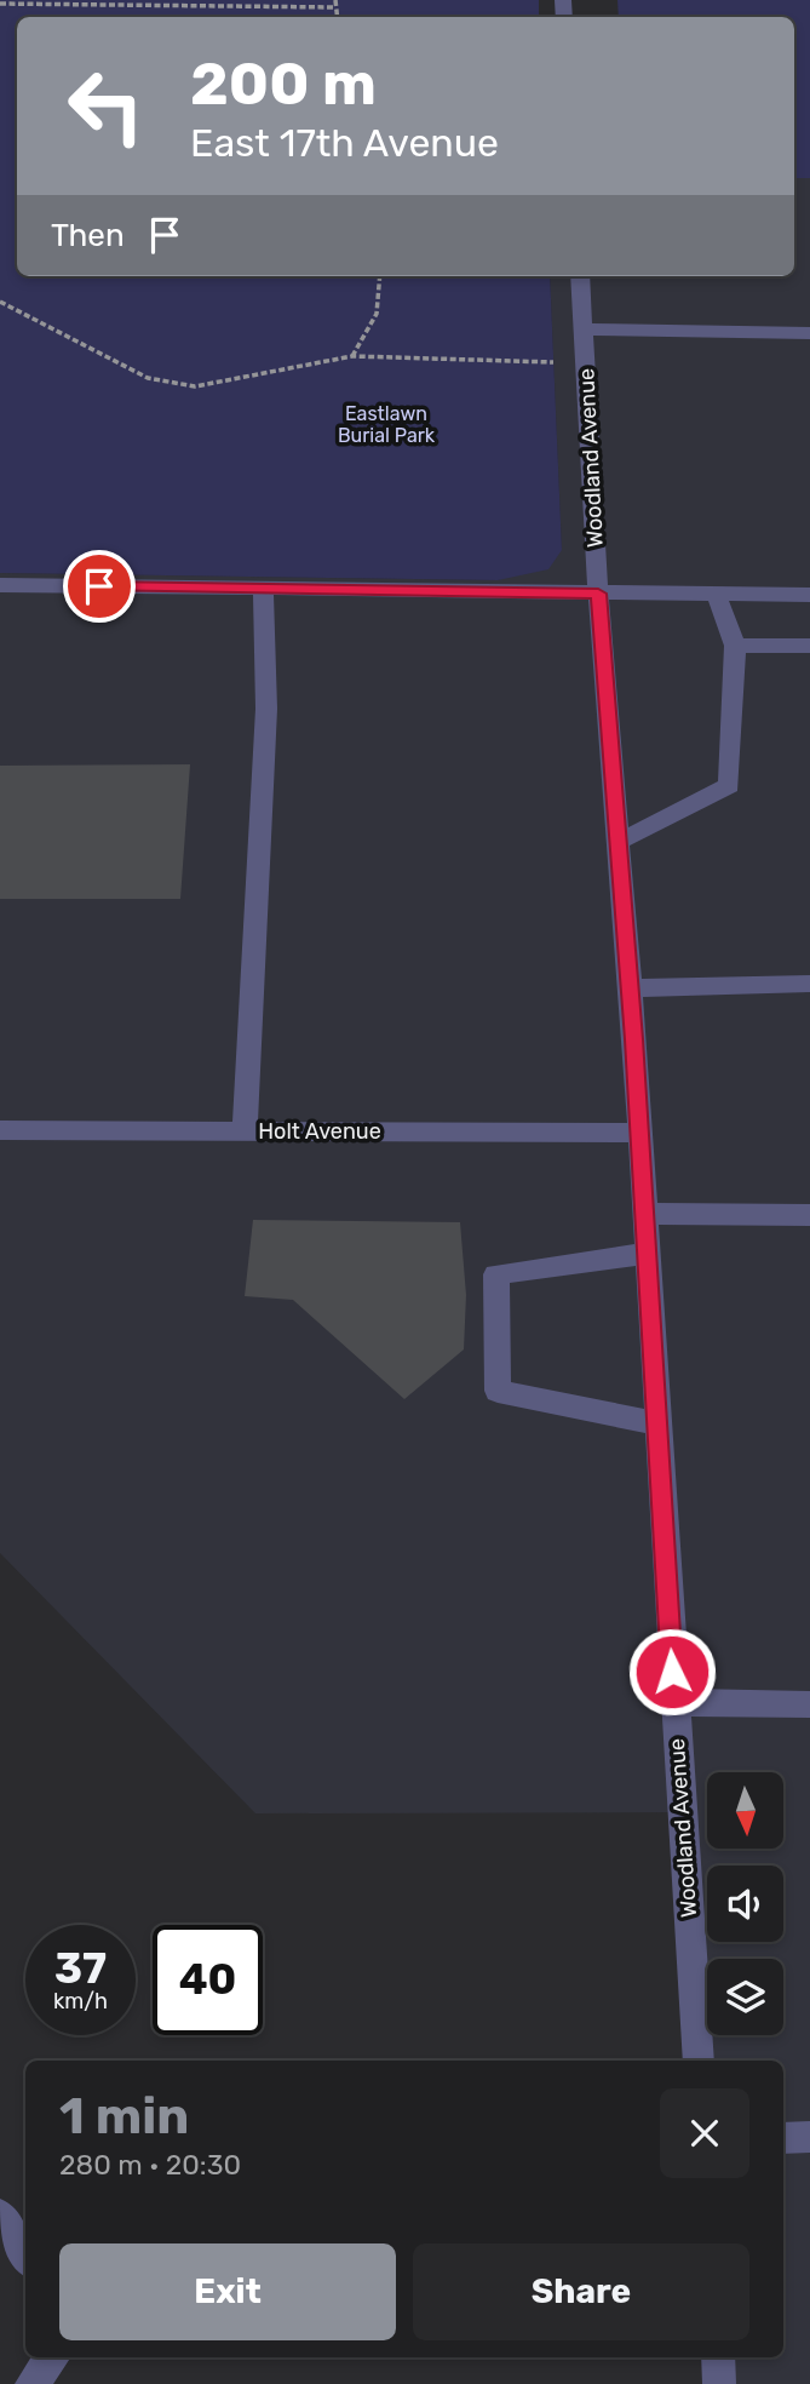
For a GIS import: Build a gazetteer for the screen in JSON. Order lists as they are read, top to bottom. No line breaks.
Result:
{"streets":{"street":["Woodland Avenue","Holt Avenue"]},"crossings":[["Woodland Avenue","Holt Avenue"]],"parks":["Eastlawn Burial Park"],"north":"bottom","page":{"turn":["200 m","East 17th Avenue"],"then":"Then","speed":"37 km/h","limit":"40","heading":["1 min","280 m · 20:30"],"buttons":["Exit","Share"]}}
